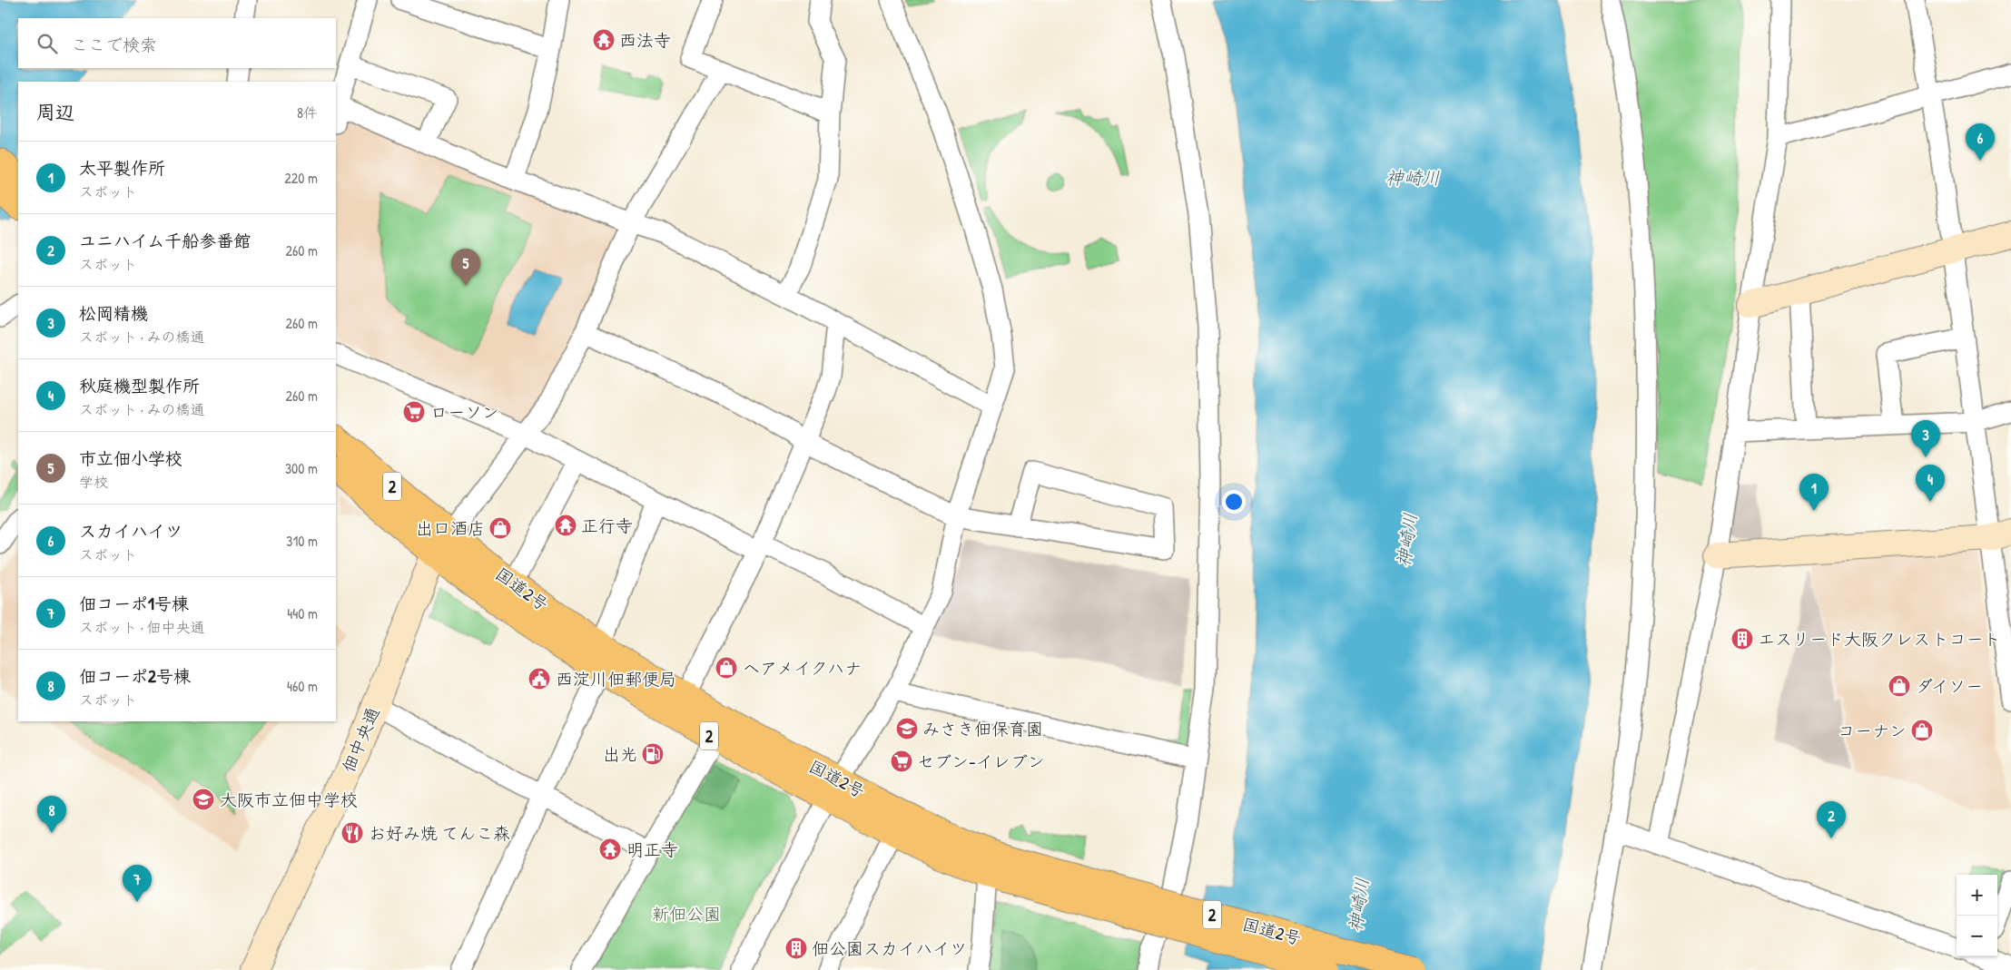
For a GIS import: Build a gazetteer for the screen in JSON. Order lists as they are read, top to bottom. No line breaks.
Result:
{"streets":{"highway":["2","国道2号"],"street":["佃中央通"]},"crossings":[["国道2号","佃中央通"]],"water":["神崎川"],"parks":["新佃公園"],"places":{"temple":["西法寺","正行寺","明正寺"],"supermarket":["ローソン","セブン-イレブン"],"shop":["出口酒店","ヘアメイクハナ","ダイソー","コーナン"],"building":["エスリード大阪クレストコート","佃公園スカイハイツ"],"public building":["西淀川佃郵便局"],"school or university":["みさき佃保育園","大阪市立佃中学校"],"fuel station":["出光"],"restaurant":["お好み焼 てんこ森"]},"page":{"search":"ここで検索","heading":["周辺","8件"],"pins":["6","5","3","4","1","8","2","7"],"list":[{"mark":"1","name":"太平製作所","note":"スポット","value":"220 m"},{"mark":"2","name":"ユニハイム千船参番館","note":"スポット","value":"260 m"},{"mark":"3","name":"松岡精機","note":"スポット · みの橋通","value":"260 m"},{"mark":"4","name":"秋庭機型製作所","note":"スポット · みの橋通","value":"260 m"},{"mark":"5","name":"市立佃小学校","note":"学校","value":"300 m"},{"mark":"6","name":"スカイハイツ","note":"スポット","value":"310 m"},{"mark":"7","name":"佃コーポ1号棟","note":"スポット · 佃中央通","value":"440 m"},{"mark":"8","name":"佃コーポ2号棟","note":"スポット","value":"460 m"}],"map_buttons":["+","−"]}}
